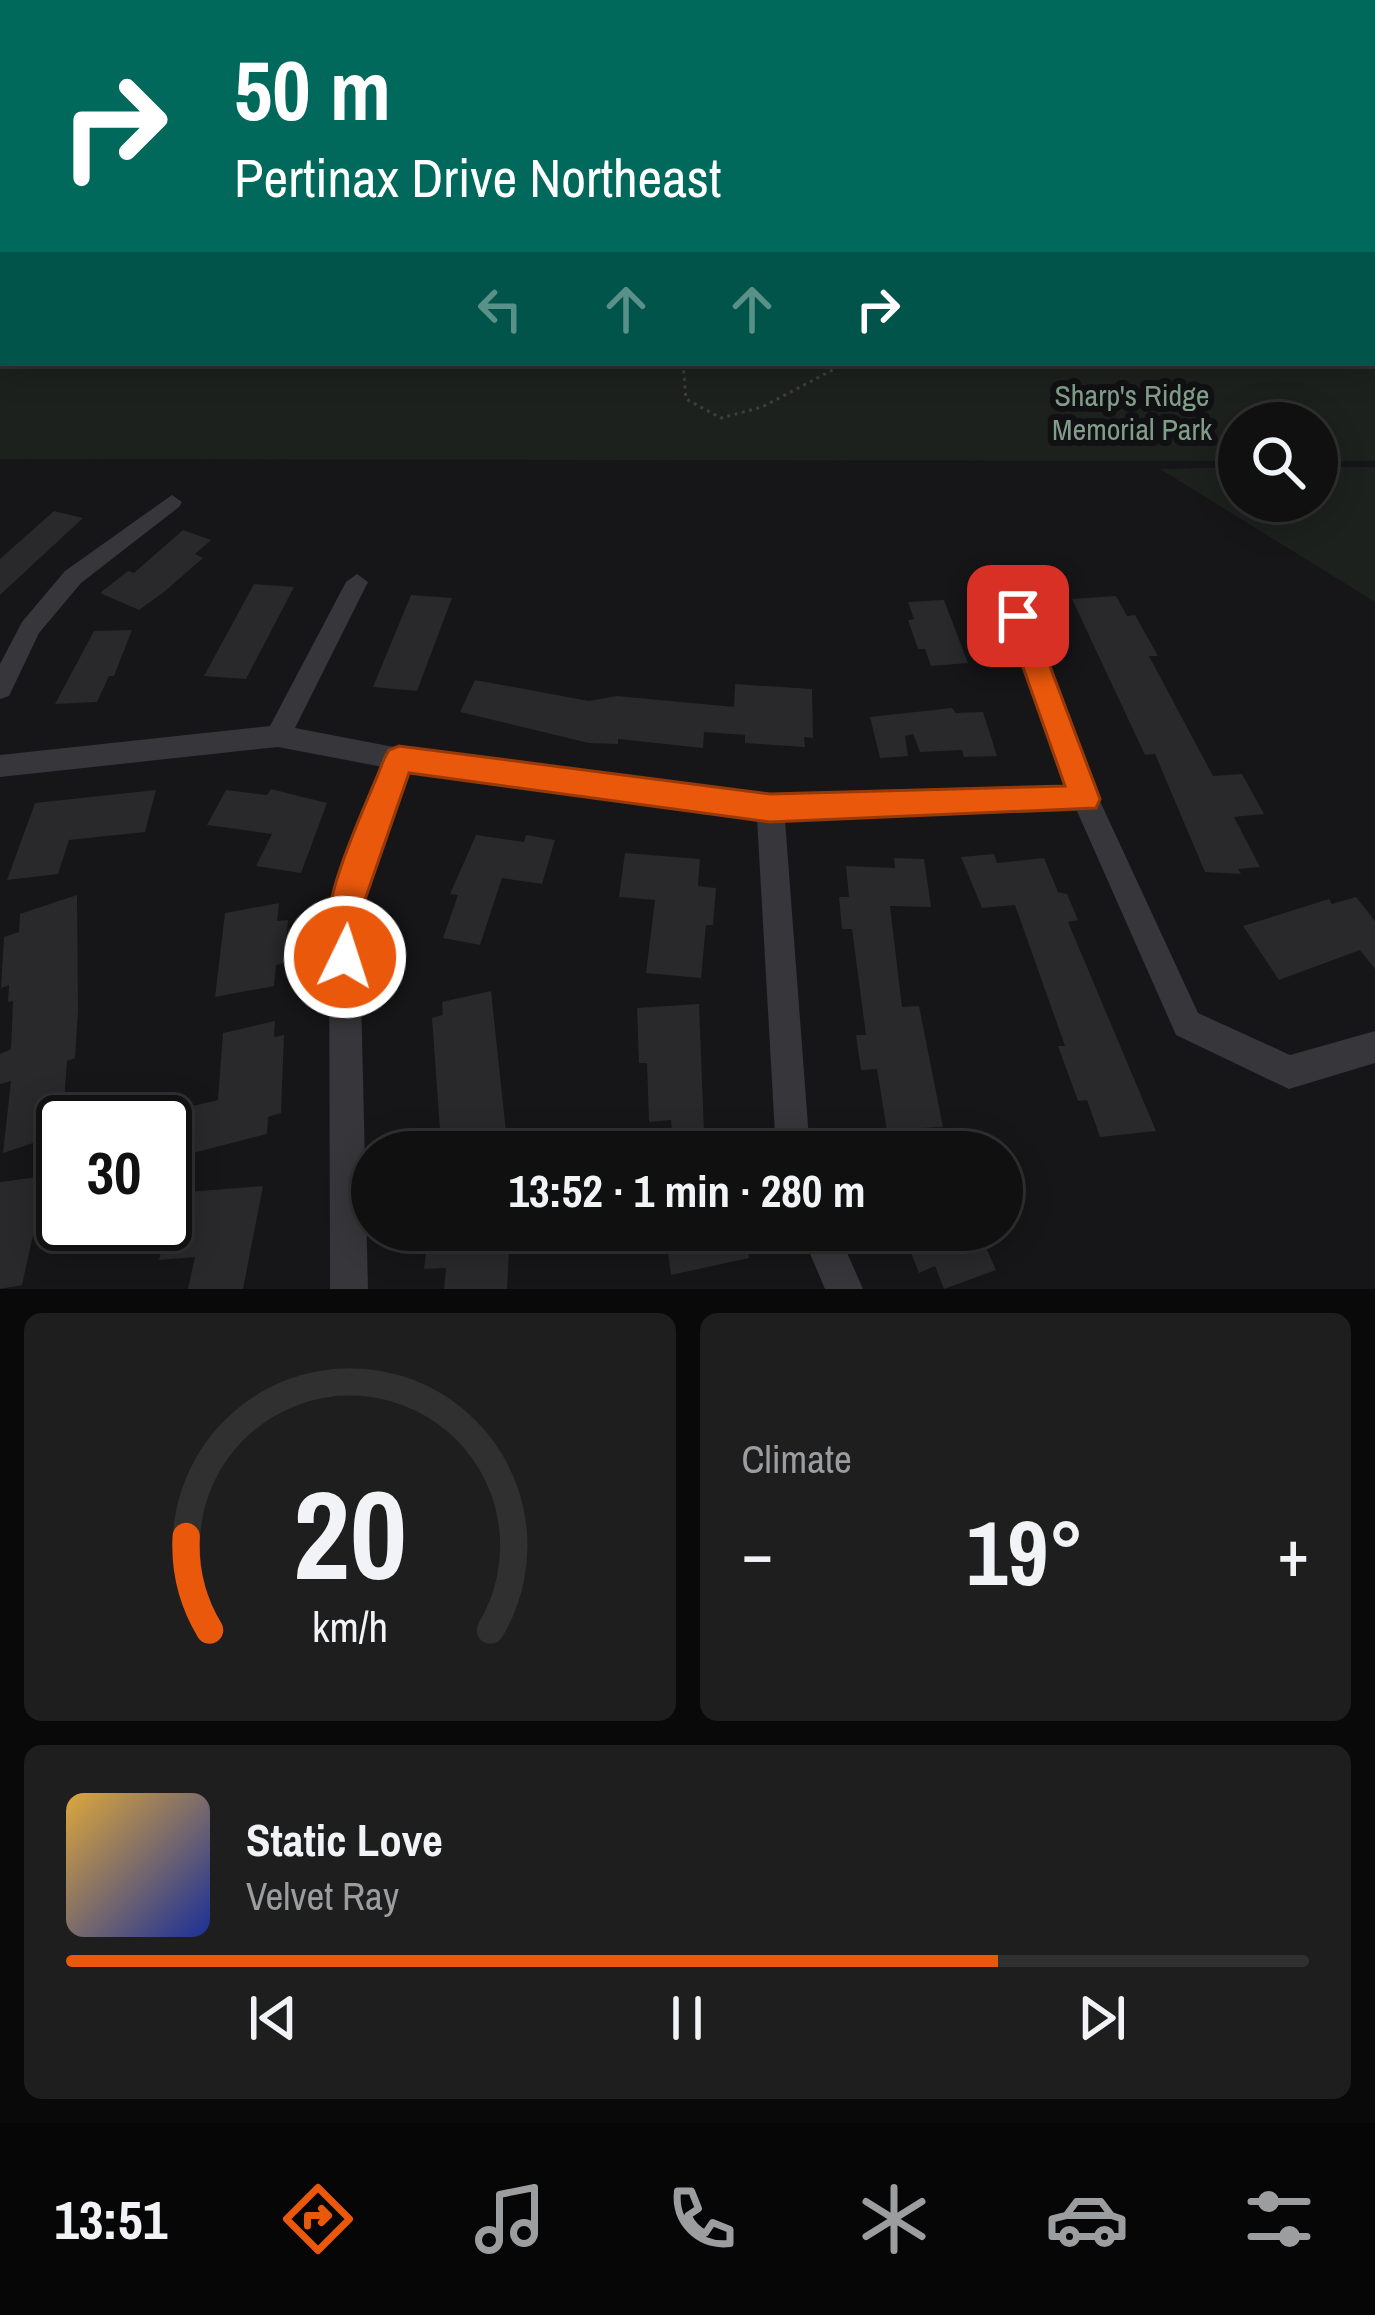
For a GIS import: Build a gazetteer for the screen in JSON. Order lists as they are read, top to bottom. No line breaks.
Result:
{"parks":["Sharp's Ridge Memorial Park"],"page":{"turn":["50 m","Pertinax Drive Northeast"],"limit":"30","trip":"13:52 · 1 min · 280 m","tile":"Climate","heat":["−","19°","+"],"song":["Static Love","Velvet Ray"],"tabs":"13:51","gauge":["20","km/h"]}}
